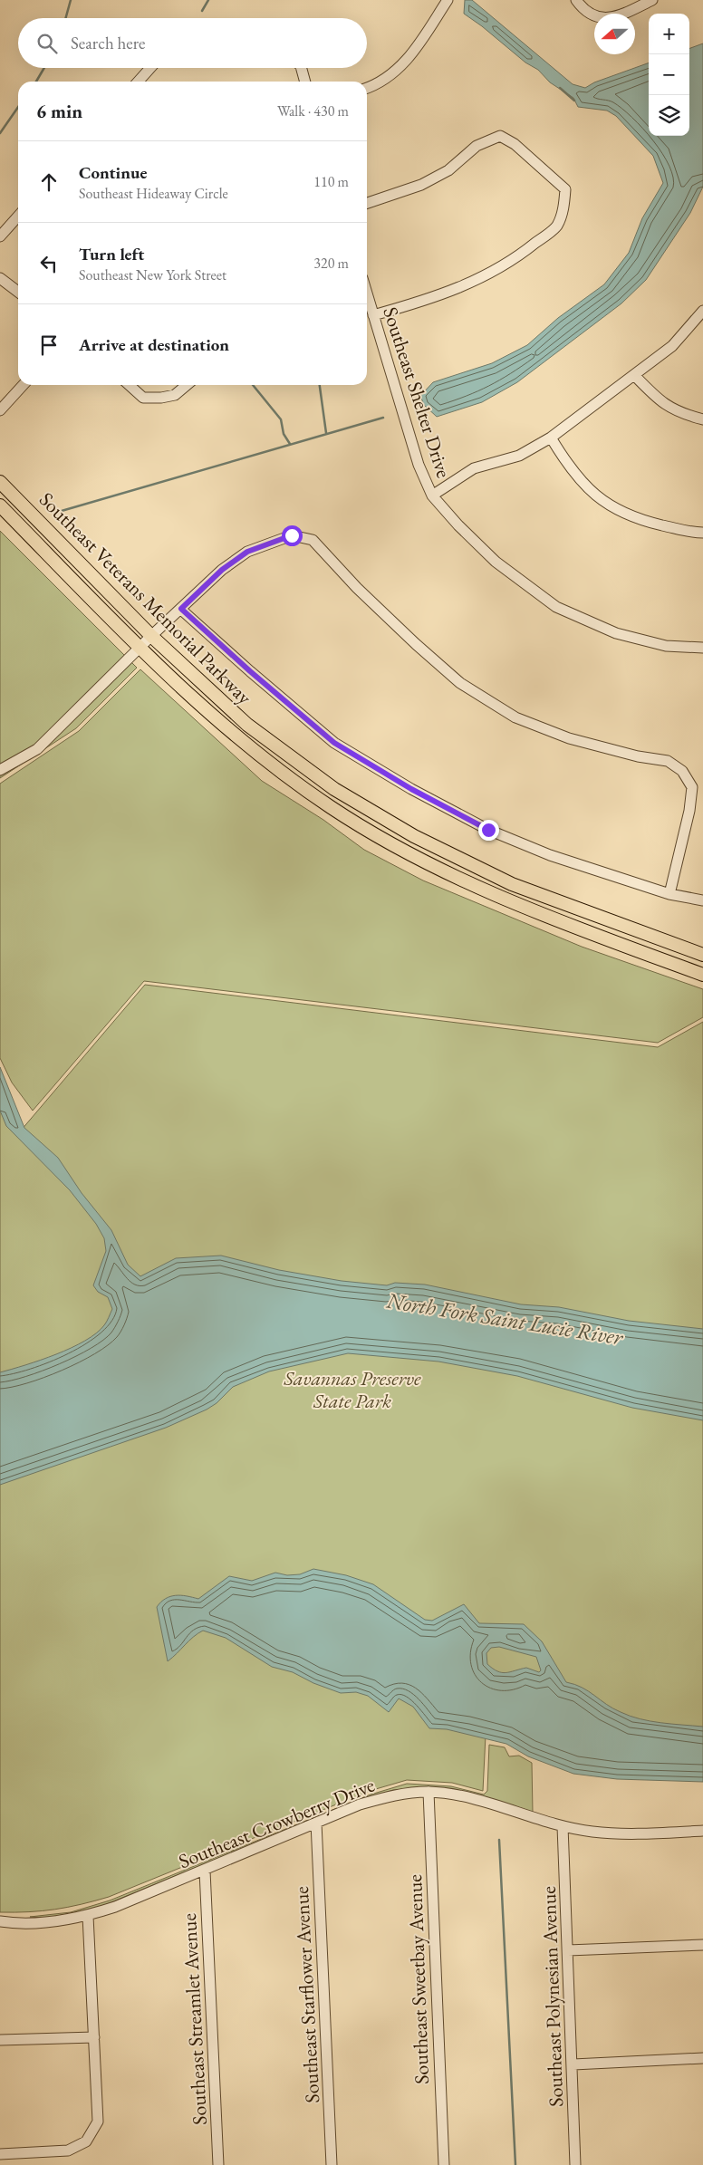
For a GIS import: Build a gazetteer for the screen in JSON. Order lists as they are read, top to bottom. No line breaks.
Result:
{"streets":{"main road":["Southeast Veterans Memorial Parkway"],"street":["Southeast Shelter Drive","Southeast Crowberry Drive","Southeast Sweetbay Avenue","Southeast Starflower Avenue","Southeast Polynesian Avenue","Southeast Streamlet Avenue"]},"crossings":[["Southeast Crowberry Drive","Southeast Sweetbay Avenue"],["Southeast Crowberry Drive","Southeast Starflower Avenue"],["Southeast Crowberry Drive","Southeast Polynesian Avenue"],["Southeast Crowberry Drive","Southeast Streamlet Avenue"]],"water":["North Fork Saint Lucie River"],"parks":["Savannas Preserve State Park"],"north":"left","page":{"map_buttons":["+","−"],"search":"Search here","heading":["6 min","Walk · 430 m"],"list":[["Continue","Southeast Hideaway Circle","110 m"],["Turn left","Southeast New York Street","320 m"],"Arrive at destination"]}}
